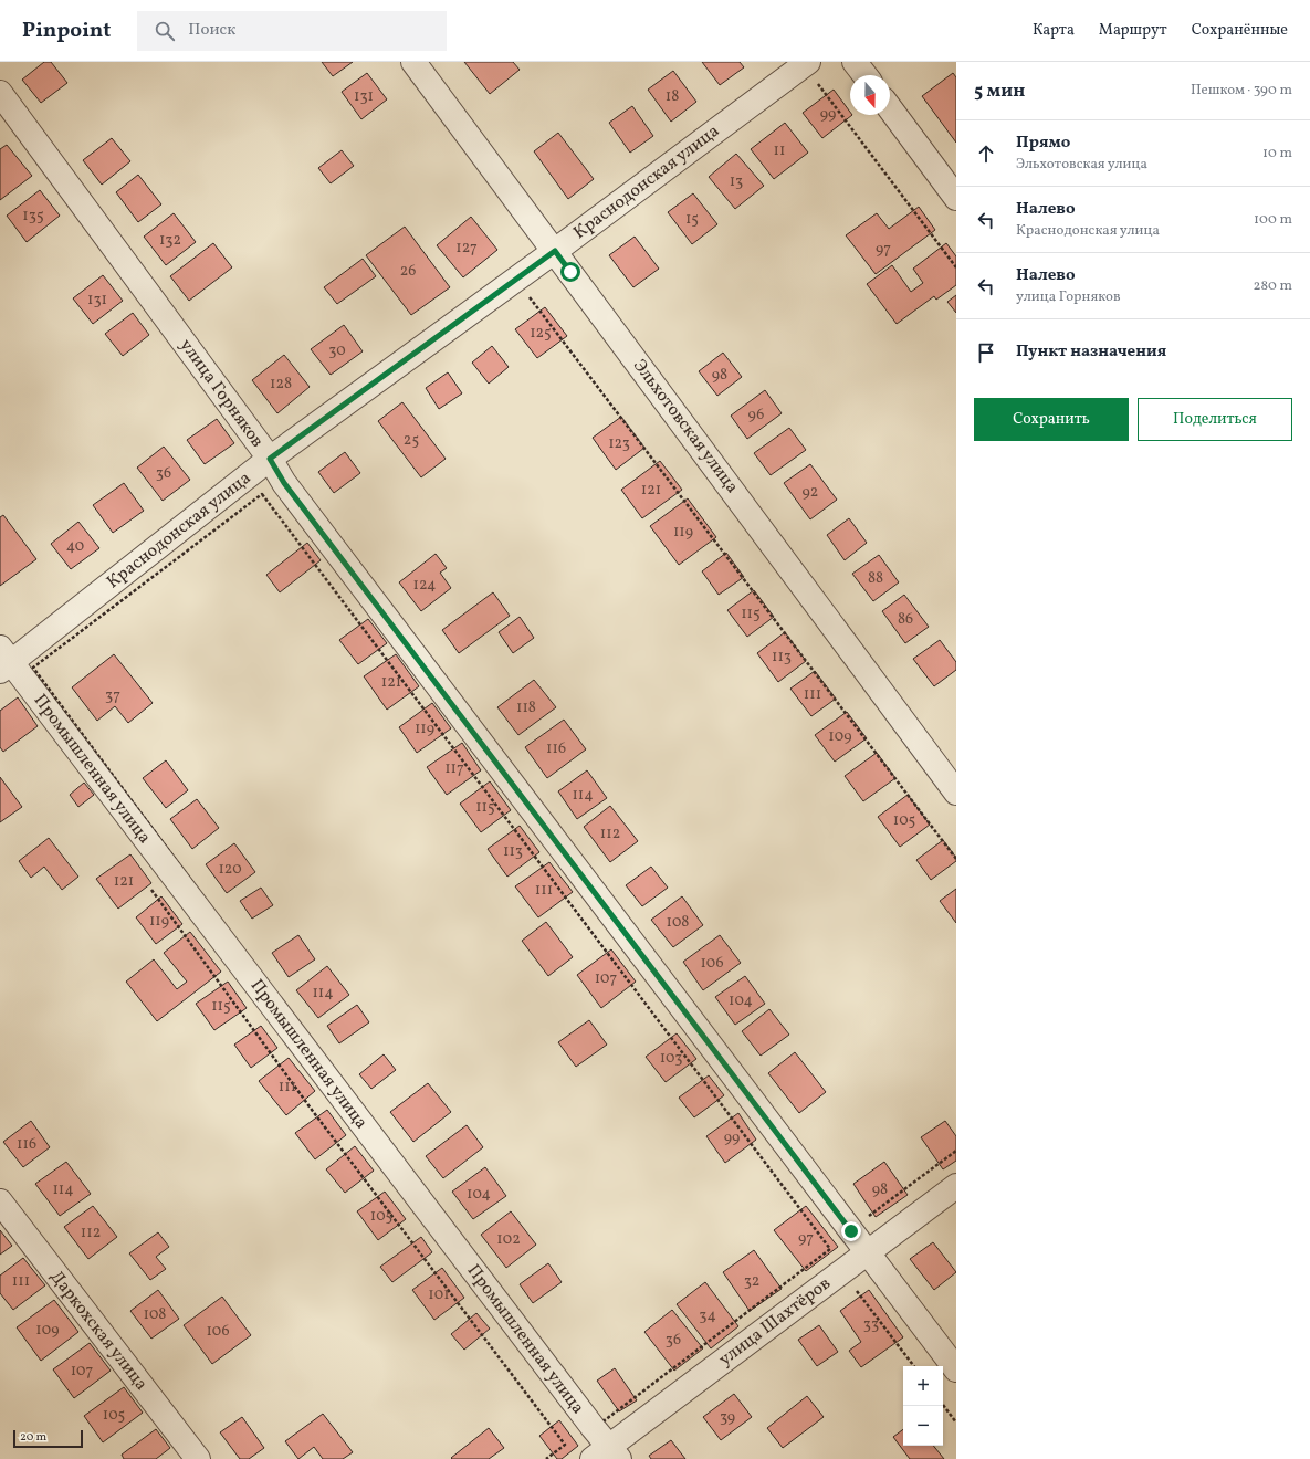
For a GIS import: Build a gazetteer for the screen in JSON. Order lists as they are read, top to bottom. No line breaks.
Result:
{"streets":{"street":["Краснодонская улица","улица Горняков","Эльхотовская улица","Промышленная улица","улица Шахтёров","Даркохская улица"]},"crossings":[["Краснодонская улица","улица Горняков"],["Краснодонская улица","Эльхотовская улица"],["Краснодонская улица","Промышленная улица"],["улица Горняков","улица Шахтёров"],["Промышленная улица","улица Шахтёров"]],"house_numbers":["131","18","99","11","13","135","15","132","127","97","26","131","125","30","98","128","96","25","123","36","121","92","119","40","88","124","115","86","113","121","111","37","118","119","109","116","117","114","115","105","112","113","120","121","111","119","108","106","107","114","104","115","103","111","99","116","114","98","104","105","112","97","102","111","32","101","108","34","33","109","106","36","107","105","39"],"scale_bar":"20 m","north":"bottom","page":{"header":"Pinpoint","search":"Поиск","nav":["Карта","Маршрут","Сохранённые"],"heading":["5 мин","Пешком · 390 m"],"list":[["Прямо","Эльхотовская улица","10 m"],["Налево","Краснодонская улица","100 m"],["Налево","улица Горняков","280 m"],"Пункт назначения"],"buttons":["Сохранить","Поделиться"],"map_buttons":["+","−"],"scale":"20 m"}}
